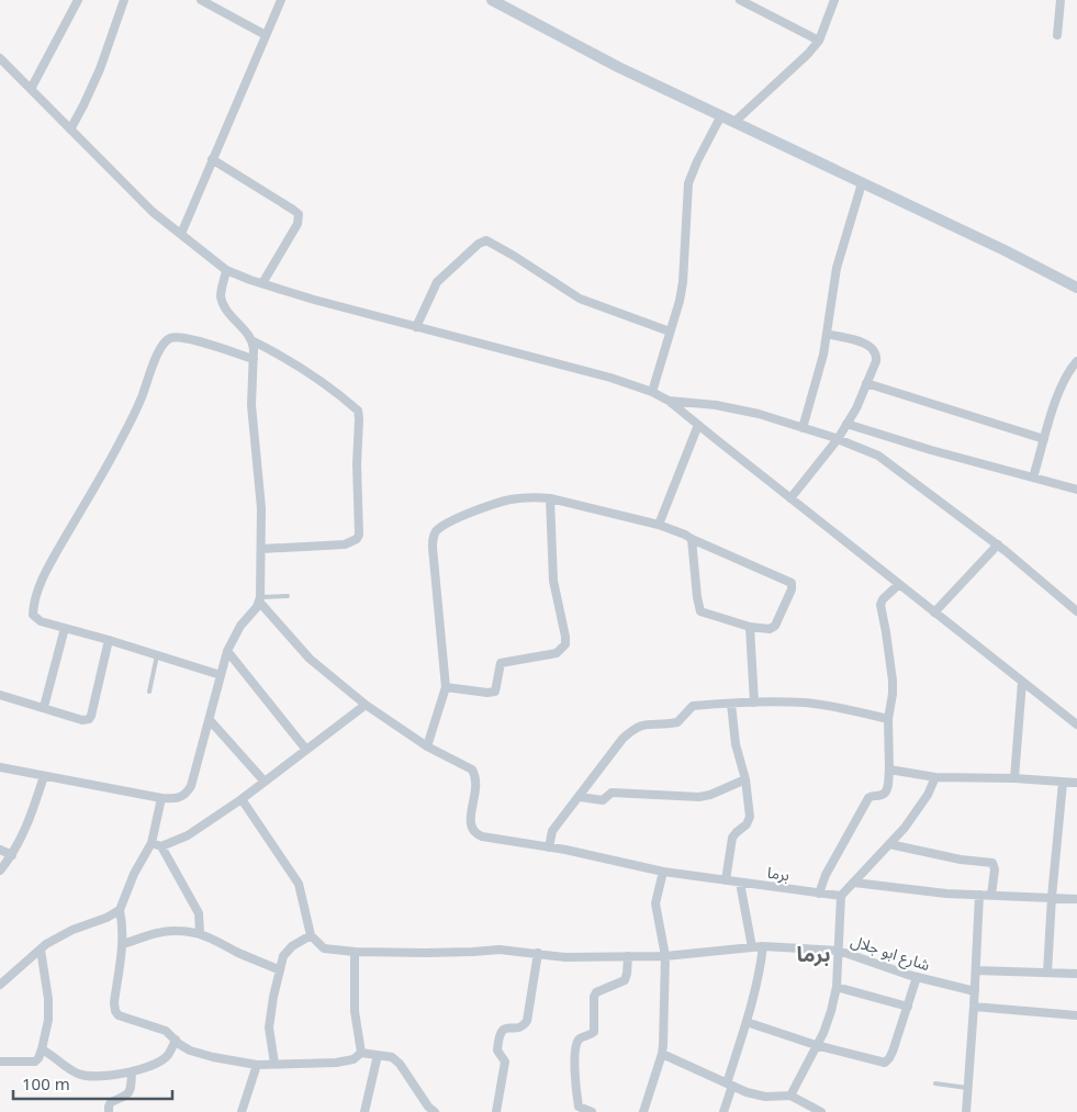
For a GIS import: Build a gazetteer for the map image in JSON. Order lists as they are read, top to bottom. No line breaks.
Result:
{"streets":{"street":["برما","شارع ابو جلال"]},"districts":["برما"],"scale_bar":"100 m"}
